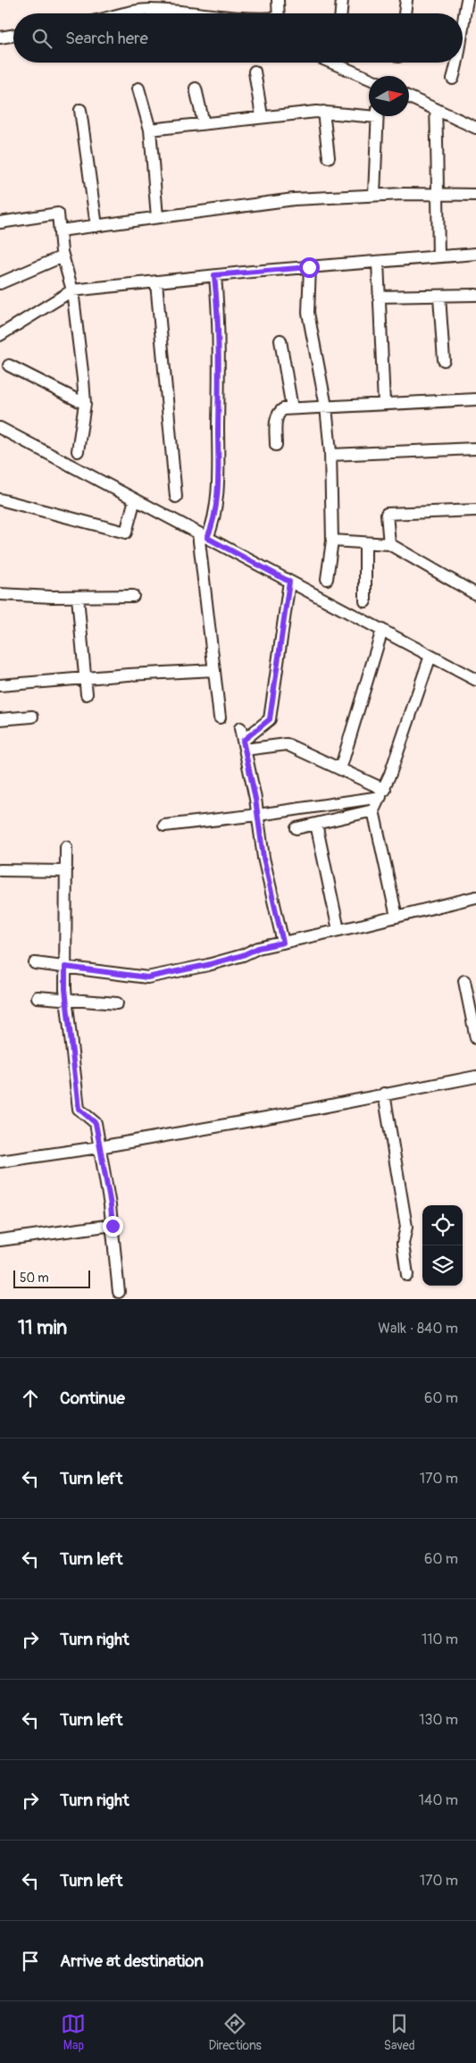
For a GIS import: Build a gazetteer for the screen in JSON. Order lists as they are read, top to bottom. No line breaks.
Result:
{"scale_bar":"50 m","north":"right","page":{"search":"Search here","scale":"50 m","heading":["11 min","Walk · 840 m"],"list":[["Continue","60 m"],["Turn left","170 m"],["Turn left","60 m"],["Turn right","110 m"],["Turn left","130 m"],["Turn right","140 m"],["Turn left","170 m"],"Arrive at destination"],"nav":["Map","Directions","Saved"]}}
